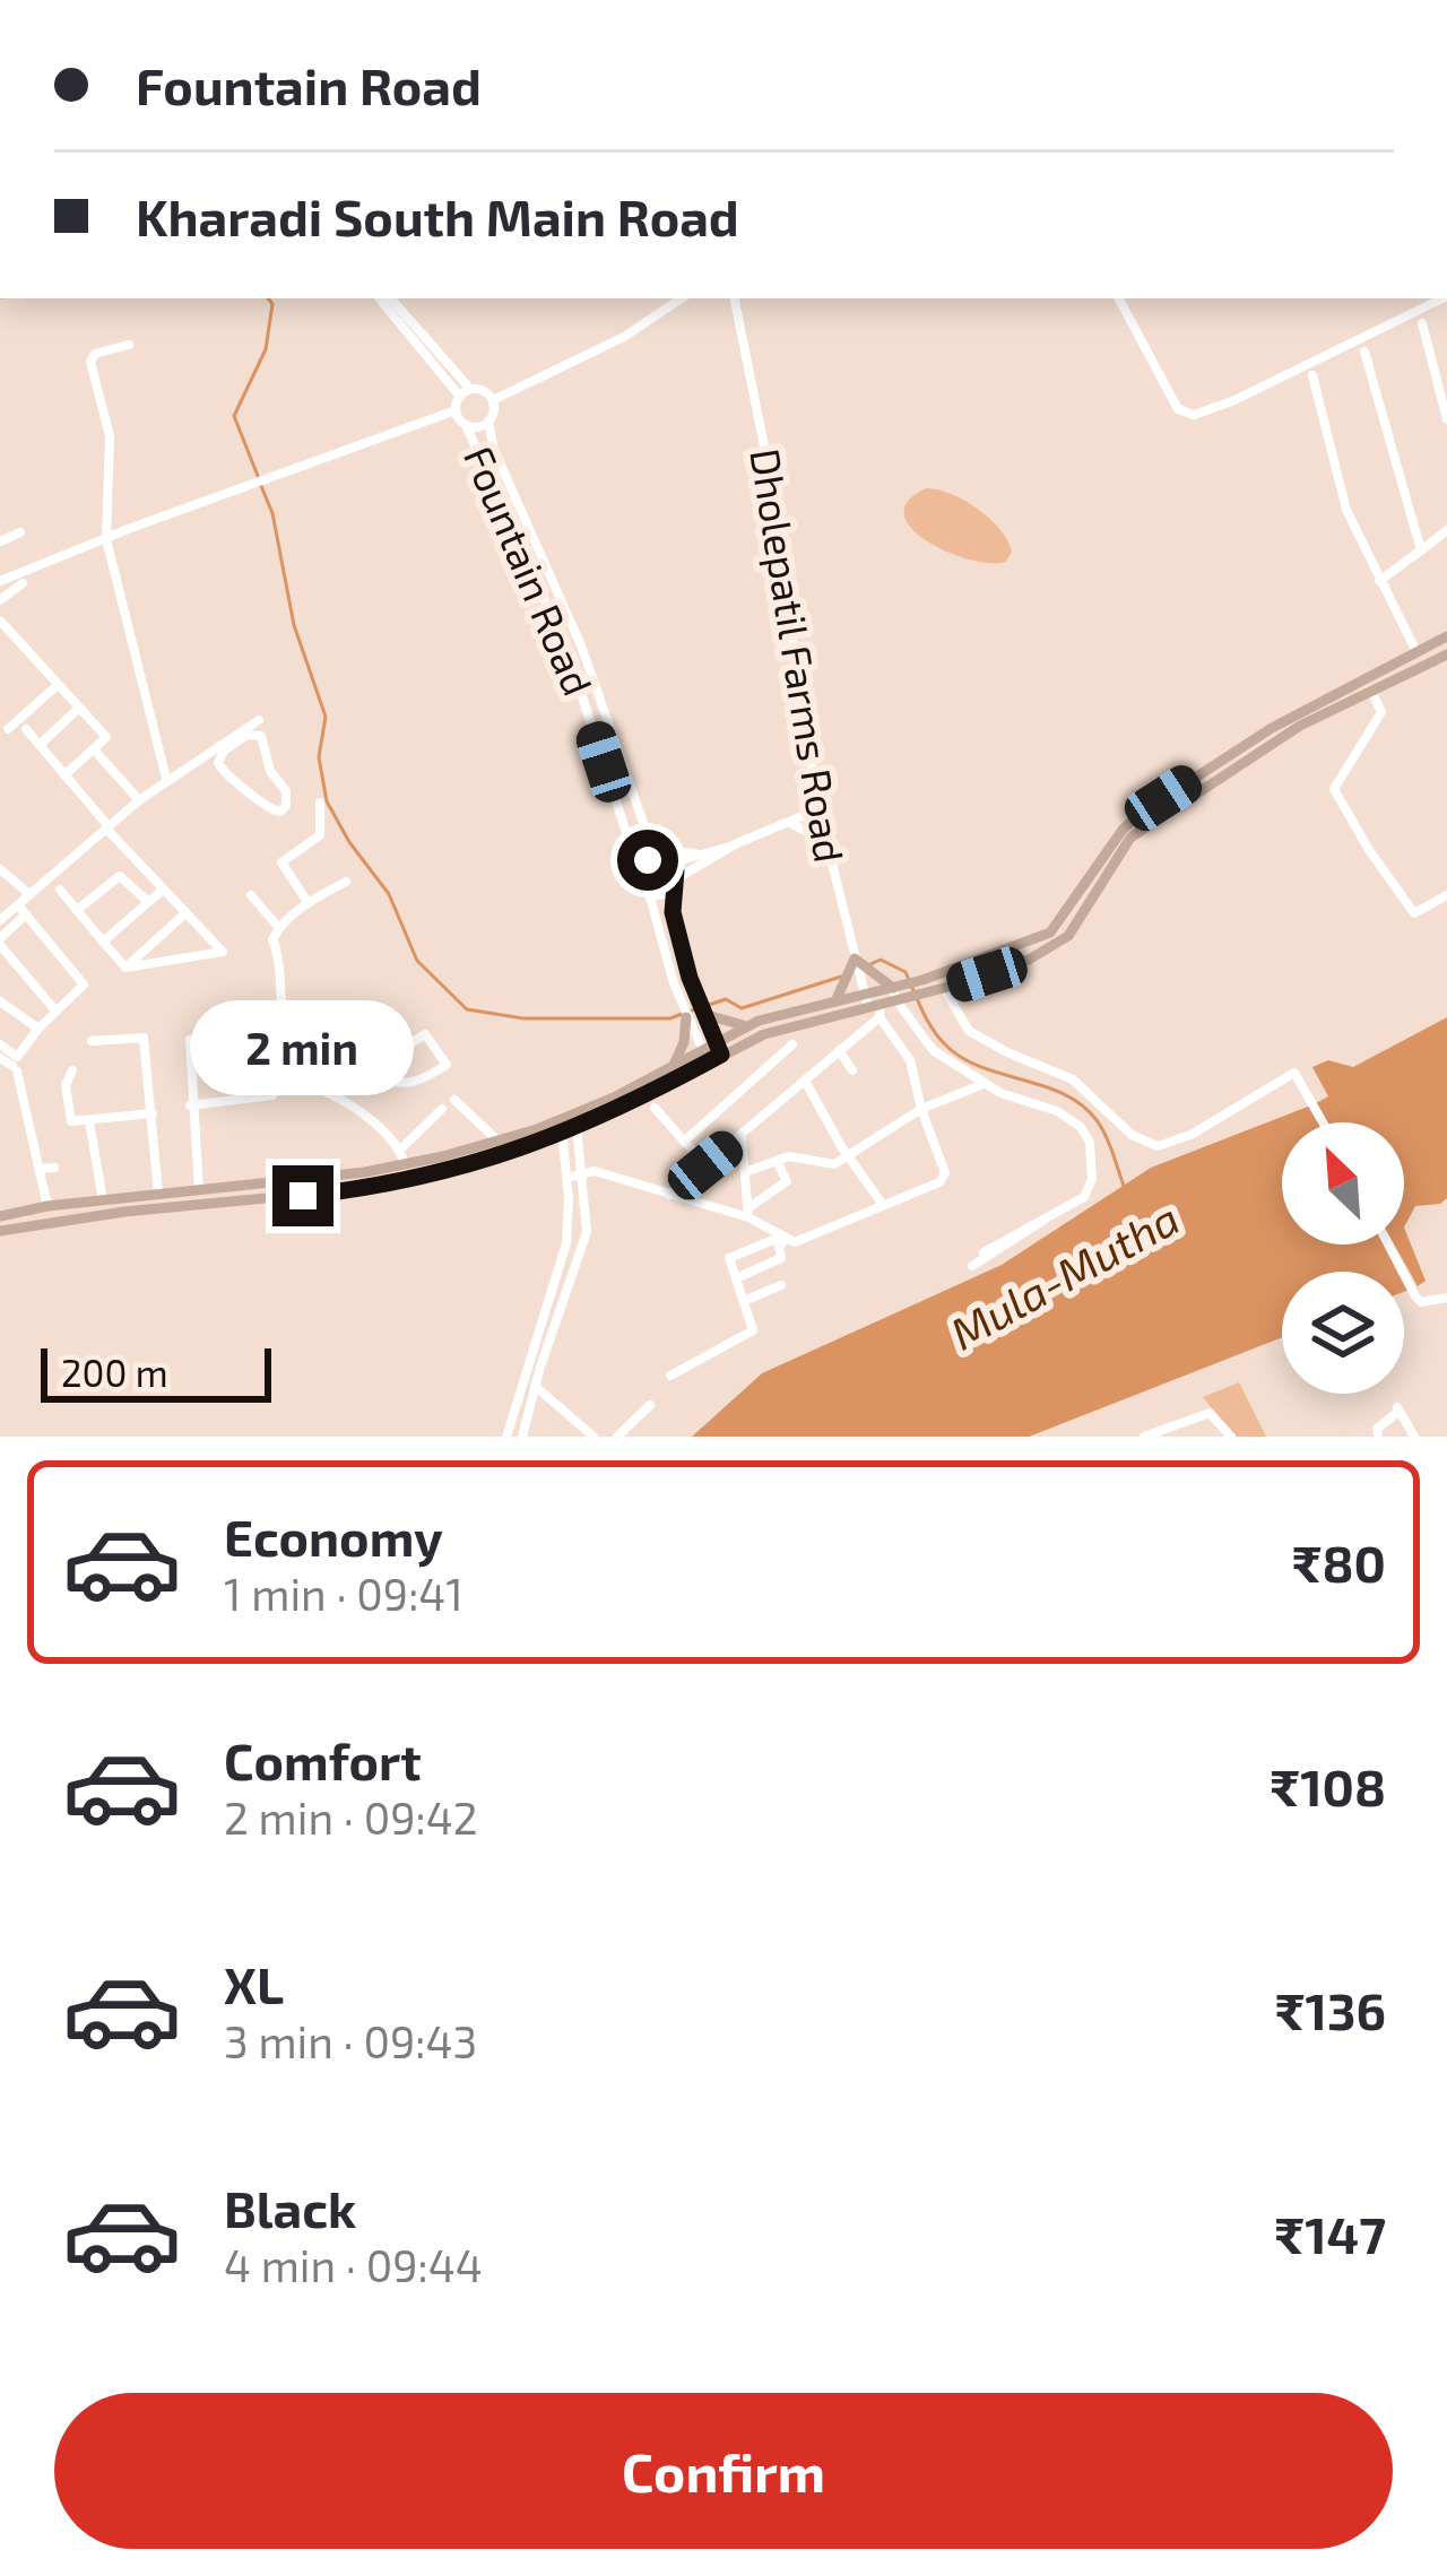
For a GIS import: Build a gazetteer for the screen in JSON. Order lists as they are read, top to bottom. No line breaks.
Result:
{"streets":{"street":["Fountain Road","Dholepatil Farms Road"]},"water":["Mula-Mutha"],"scale_bar":"200 m","north":"top left","page":{"banner":["Fountain Road","Kharadi South Main Road"],"bubble":"2 min","scale":"200 m","list":[{"name":"Economy","note":"1 min · 09:41","value":"₹80"},{"name":"Comfort","note":"2 min · 09:42","value":"₹108"},{"name":"XL","note":"3 min · 09:43","value":"₹136"},{"name":"Black","note":"4 min · 09:44","value":"₹147"}],"buttons":"Confirm"}}
